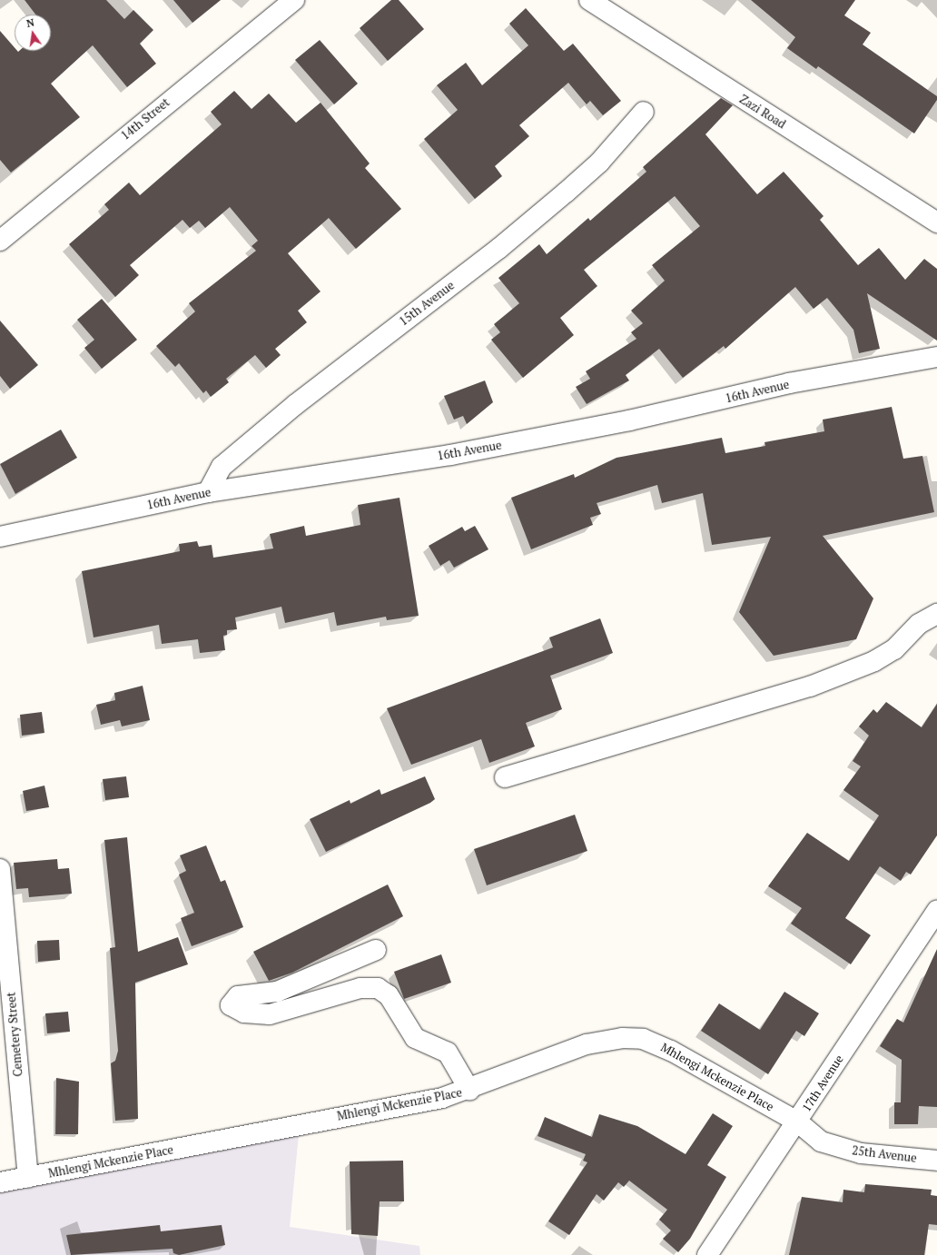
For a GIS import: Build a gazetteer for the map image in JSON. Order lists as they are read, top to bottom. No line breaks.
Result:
{"streets":{"street":["Zazi Road","14th Street","15th Avenue","16th Avenue","Cemetery Street","Mhlengi Mckenzie Place","17th Avenue","25th Avenue"]},"crossings":[["15th Avenue","16th Avenue"],["Cemetery Street","Mhlengi Mckenzie Place"],["Mhlengi Mckenzie Place","17th Avenue"],["Mhlengi Mckenzie Place","25th Avenue"],["17th Avenue","25th Avenue"]],"north":"top"}
